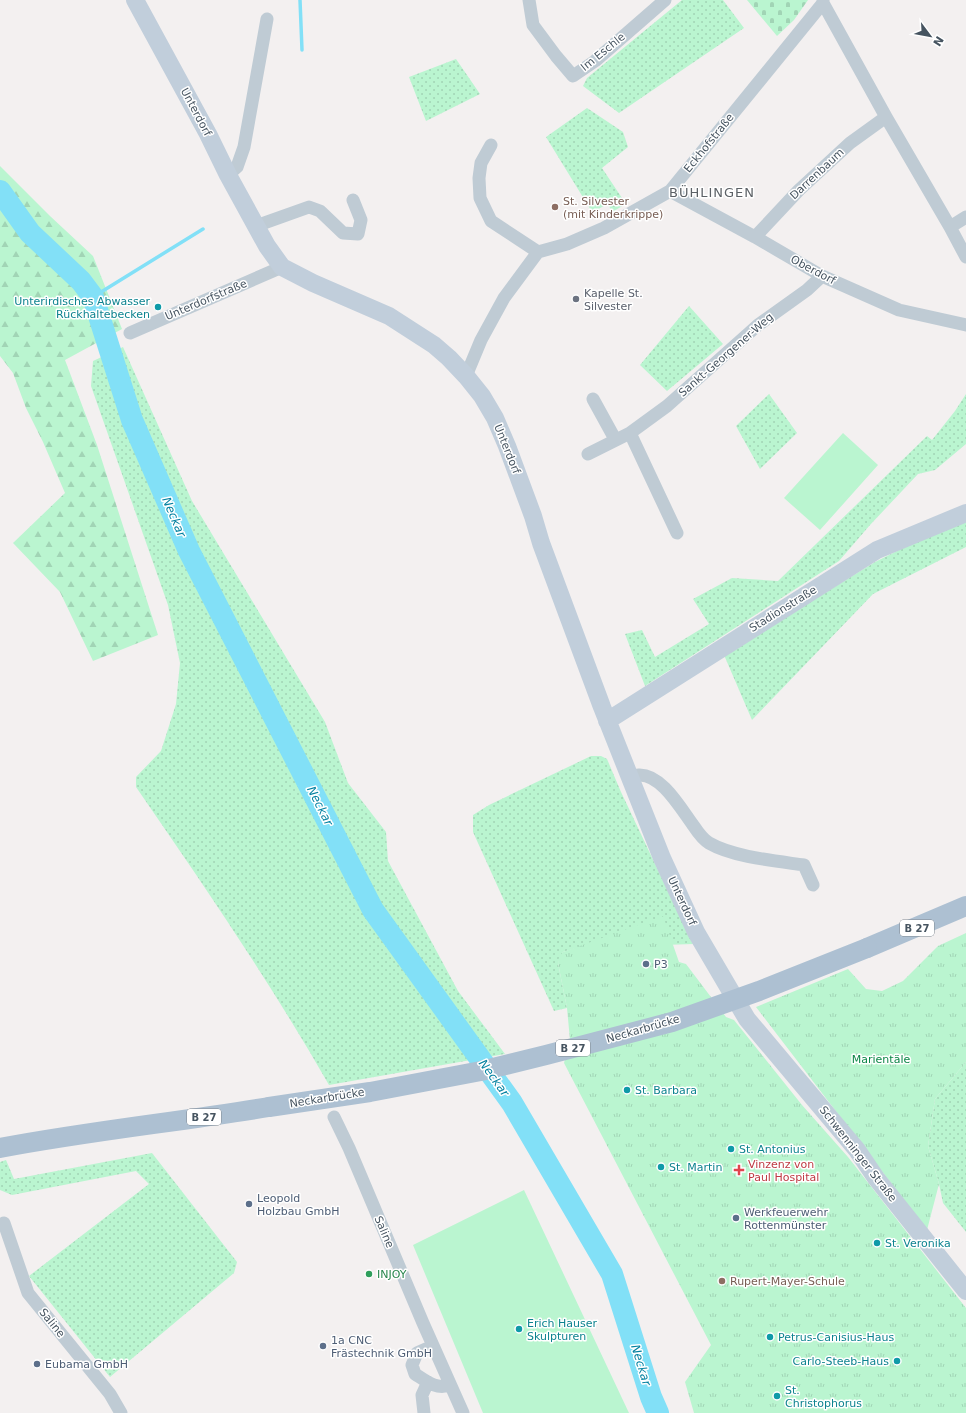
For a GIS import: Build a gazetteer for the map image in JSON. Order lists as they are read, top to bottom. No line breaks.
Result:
{"streets":{"main road":["B 27","Neckarbrücke"],"street":["Im Eschle","Unterdorf","Eckhofstraße","Darrenbaum","Oberdorf","Unterdorfstraße","Sankt-Georgener-Weg","Stadionstraße","Schwenninger Straße","Saline"]},"crossings":[["Unterdorf","Unterdorfstraße"],["Unterdorf","Stadionstraße"],["Unterdorf","Schwenninger Straße"],["Eckhofstraße","Oberdorf"],["Darrenbaum","Oberdorf"],["Oberdorf","Sankt-Georgener-Weg"]],"districts":["BÜHLINGEN"],"water":["Neckar"],"parks":["Marientäle"],"places":{"other":["St. Silvester (mit Kinderkrippe)","Kapelle St. Silvester","Unterirdisches Abwasser Rückhaltebecken","P3","St. Barbara","St. Antonius","St. Martin","Leopold Holzbau GmbH","Werkfeuerwehr Rottenmünster","St. Veronika","INJOY","Rupert-Mayer-Schule","Erich Hauser Skulpturen","Petrus-Canisius-Haus","1a CNC Frästechnik GmbH","Carlo-Steeb-Haus","Eubama GmbH","St. Christophorus"],"health":["Vinzenz von Paul Hospital"]},"north":"bottom right"}
